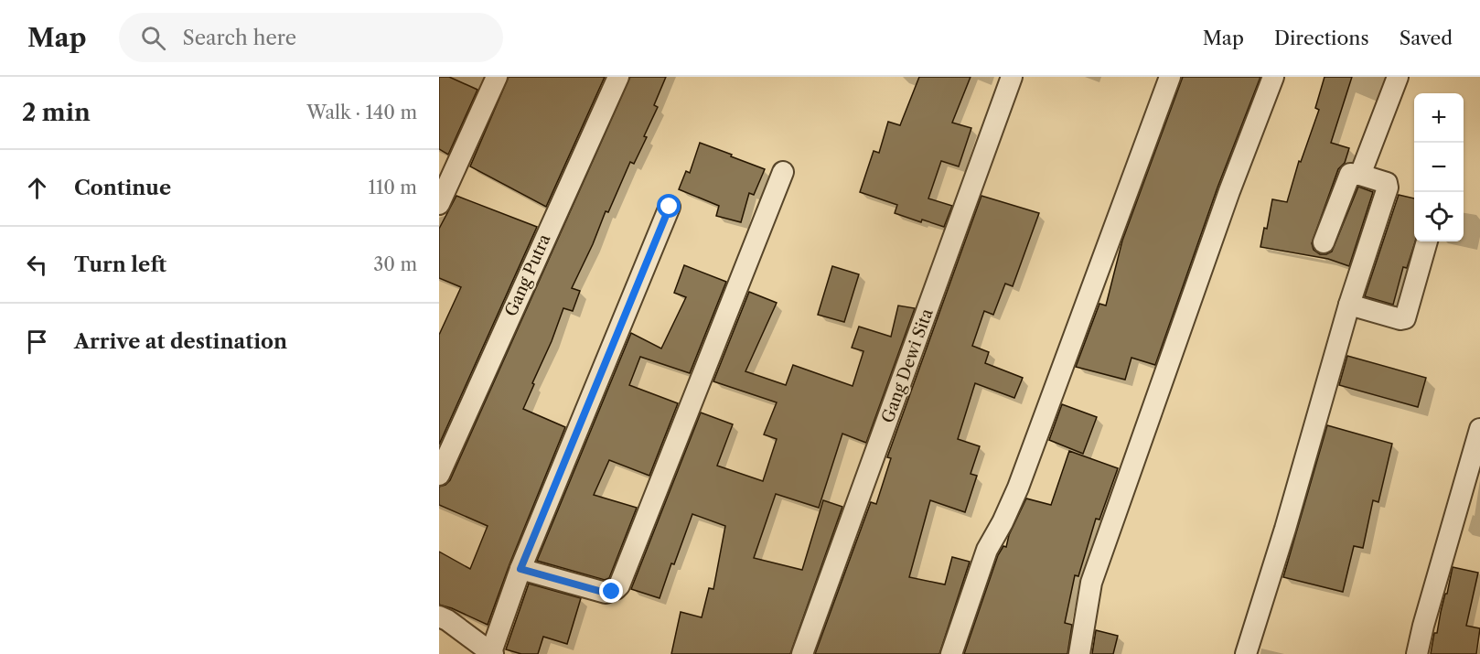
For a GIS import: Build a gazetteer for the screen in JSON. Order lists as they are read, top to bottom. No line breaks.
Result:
{"streets":{"street":["Gang Putra","Gang Dewi Sita"]},"page":{"header":"Map","search":"Search here","nav":["Map","Directions","Saved"],"heading":["2 min","Walk · 140 m"],"map_buttons":["+","−"],"list":[["Continue","110 m"],["Turn left","30 m"],"Arrive at destination"]}}
